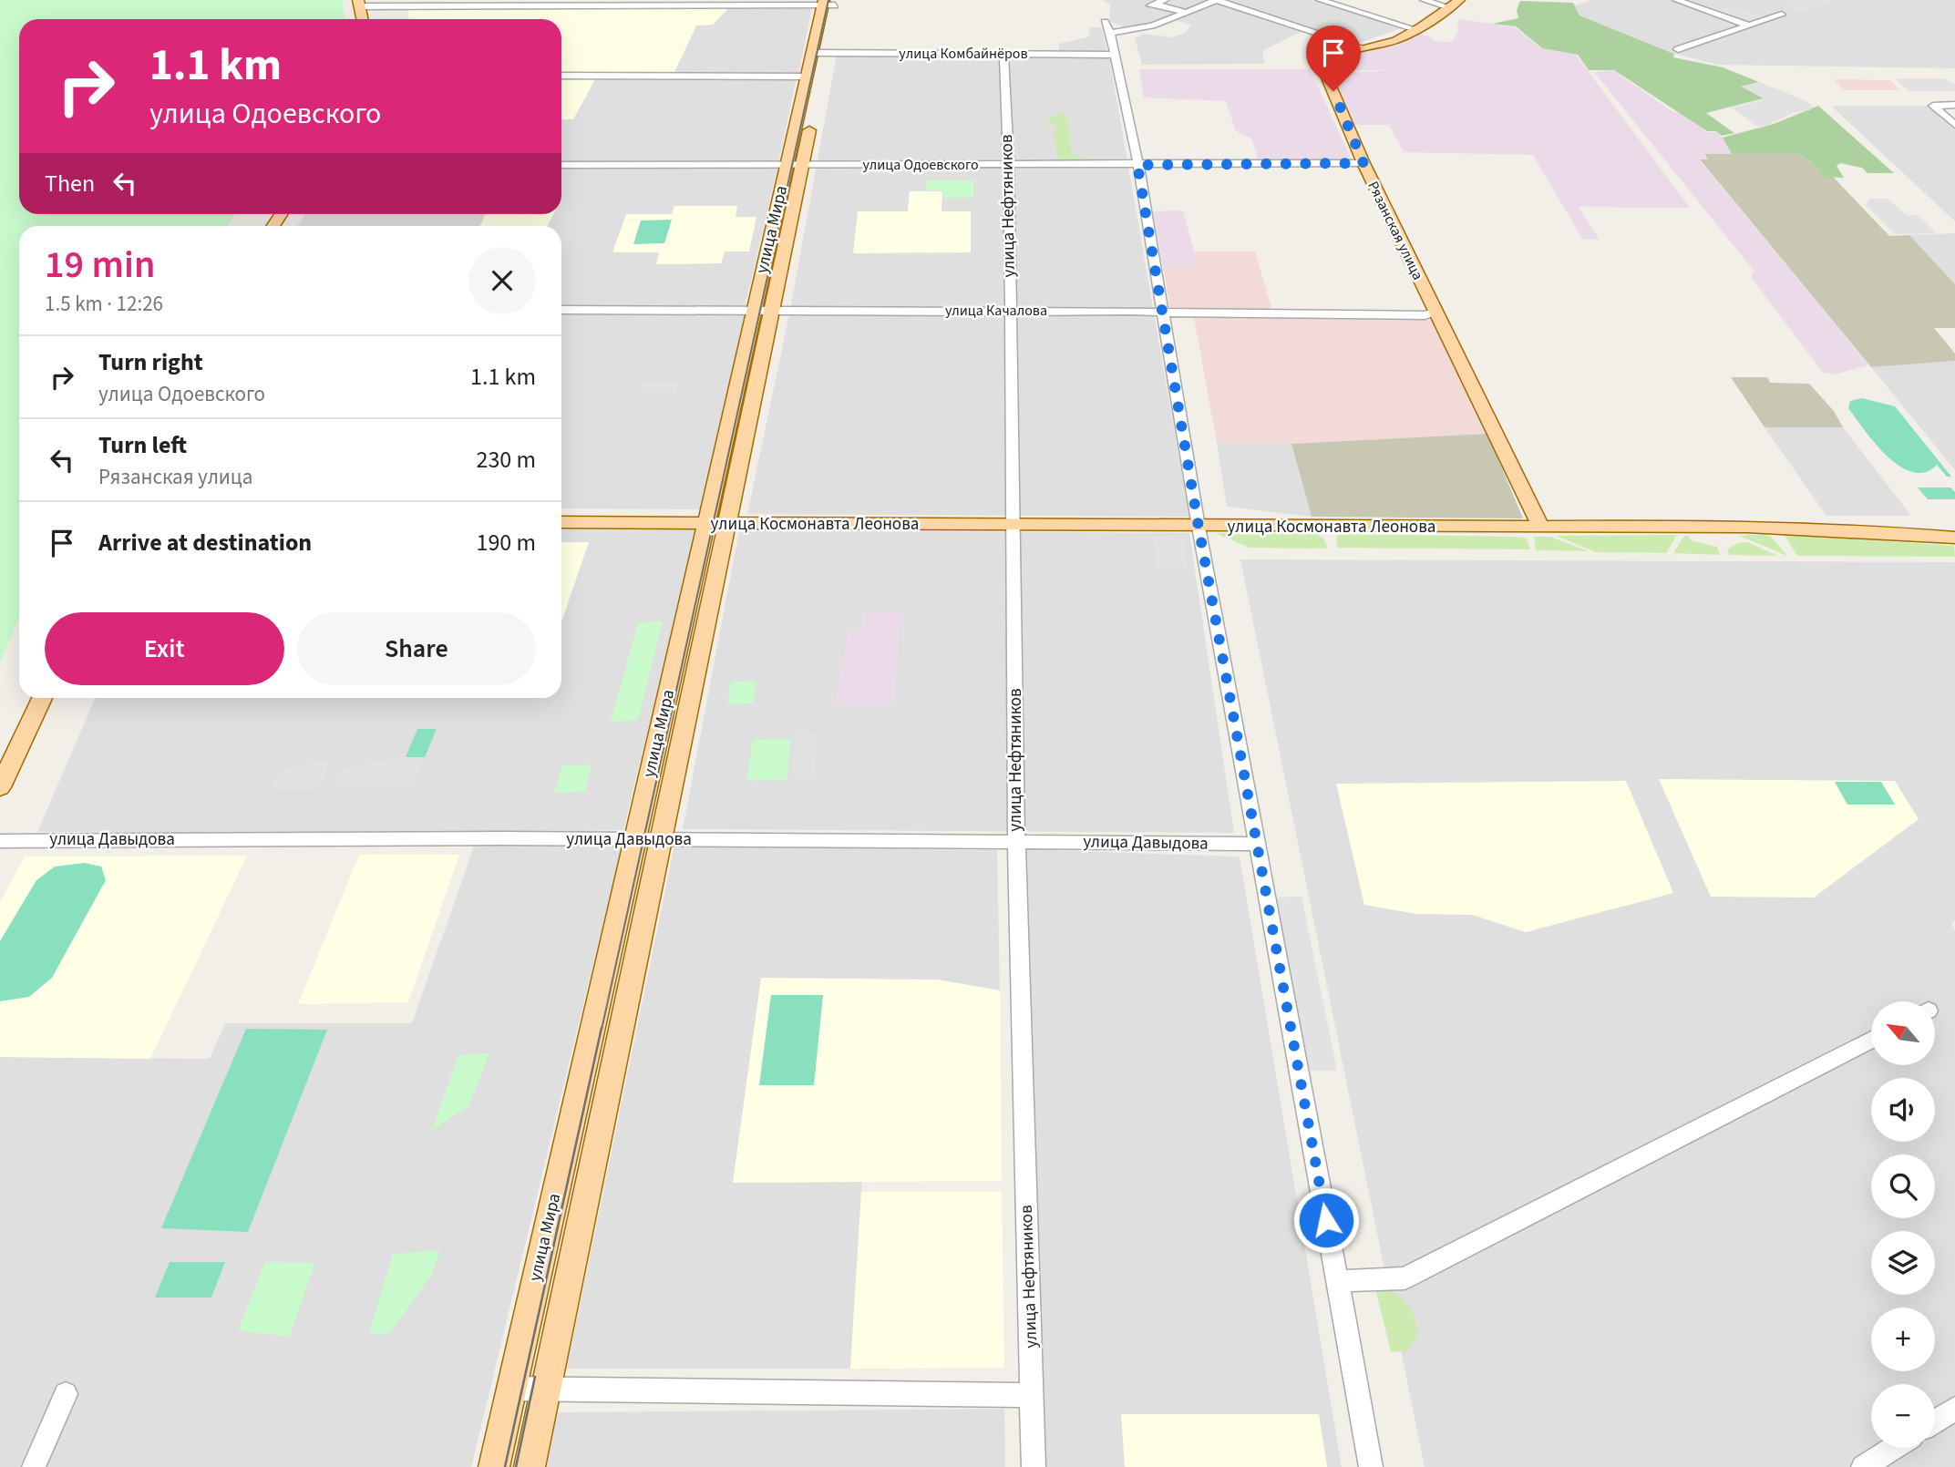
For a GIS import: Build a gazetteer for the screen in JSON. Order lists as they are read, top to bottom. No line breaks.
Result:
{"streets":{"main road":["улица Мира","Рязанская улица","улица Космонавта Леонова"],"street":["улица Комбайнёров","улица Одоевского","улица Нефтяников","улица Качалова","улица Давыдова"]},"crossings":[["улица Комбайнёров","улица Нефтяников"],["улица Комбайнёров","улица Мира"],["улица Одоевского","улица Нефтяников"],["улица Одоевского","улица Мира"],["улица Одоевского","Рязанская улица"],["улица Нефтяников","улица Качалова"],["улица Нефтяников","улица Космонавта Леонова"],["улица Нефтяников","улица Давыдова"],["улица Мира","улица Качалова"],["улица Мира","улица Космонавта Леонова"],["улица Мира","улица Давыдова"],["Рязанская улица","улица Качалова"],["Рязанская улица","улица Космонавта Леонова"]],"north":"top left","page":{"turn":["1.1 km","улица Одоевского"],"then":"Then","heading":["19 min","1.5 km · 12:26"],"list":[{"name":"Turn right","note":"улица Одоевского","value":"1.1 km"},{"name":"Turn left","note":"Рязанская улица","value":"230 m"},{"name":"Arrive at destination","value":"190 m"}],"buttons":["Exit","Share"],"map_buttons":["+","−"]}}
